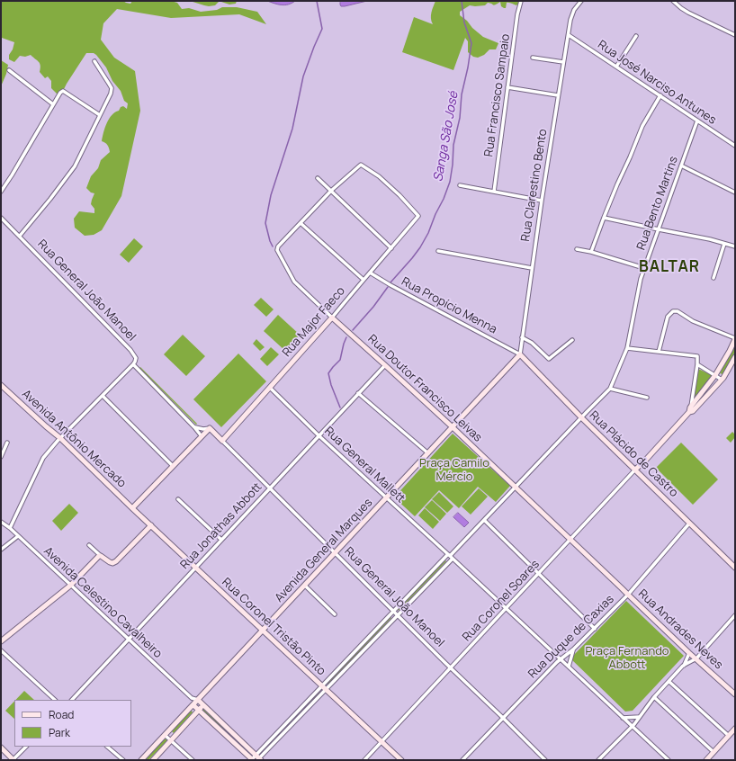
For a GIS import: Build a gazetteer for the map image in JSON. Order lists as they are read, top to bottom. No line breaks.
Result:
{"streets":{"main road":["Rua General João Manoel","Rua Major Faeco","Rua Doutor Francisco Leivas","Avenida Antônio Mercado","Rua Plácido de Castro","Avenida General Marques","Rua Coronel Tristão Pinto","Rua Andrades Neves"],"street":["Rua José Narciso Antunes","Rua Francisco Sampaio","Rua Clarestino Bento","Rua Bento Martins","Rua Propício Menna","Rua General Mallett","Rua Jonathas Abbott","Rua Coronel Soares","Avenida Celestino Cavalheiro","Rua Duque de Caxias"]},"crossings":[["Rua José Narciso Antunes","Rua Clarestino Bento"],["Rua José Narciso Antunes","Rua Bento Martins"],["Rua Clarestino Bento","Rua Propício Menna"],["Rua Clarestino Bento","Rua Plácido de Castro"],["Rua Clarestino Bento","Avenida General Marques"],["Rua Bento Martins","Rua Doutor Francisco Leivas"],["Rua Bento Martins","Rua Plácido de Castro"],["Rua Bento Martins","Rua General Mallett"],["Rua General João Manoel","Rua Major Faeco"],["Rua General João Manoel","Rua Jonathas Abbott"],["Rua General João Manoel","Avenida General Marques"],["Rua General João Manoel","Rua Coronel Soares"],["Rua General João Manoel","Rua Duque de Caxias"],["Rua Propício Menna","Rua Major Faeco"],["Rua Propício Menna","Rua Plácido de Castro"],["Rua Propício Menna","Avenida General Marques"],["Rua Major Faeco","Rua Doutor Francisco Leivas"],["Rua Major Faeco","Rua General Mallett"],["Rua Doutor Francisco Leivas","Rua Jonathas Abbott"],["Rua Doutor Francisco Leivas","Avenida General Marques"],["Rua Doutor Francisco Leivas","Rua Coronel Soares"],["Rua Doutor Francisco Leivas","Rua Andrades Neves"],["Rua Doutor Francisco Leivas","Rua Duque de Caxias"],["Avenida Antônio Mercado","Rua Coronel Tristão Pinto"],["Rua Plácido de Castro","Avenida General Marques"],["Rua Plácido de Castro","Rua Coronel Soares"],["Rua Plácido de Castro","Rua Duque de Caxias"],["Rua General Mallett","Rua Jonathas Abbott"],["Rua General Mallett","Avenida General Marques"],["Rua General Mallett","Rua Coronel Soares"],["Rua General Mallett","Rua Duque de Caxias"],["Rua Jonathas Abbott","Avenida Celestino Cavalheiro"],["Rua Jonathas Abbott","Rua Coronel Tristão Pinto"],["Avenida General Marques","Avenida Celestino Cavalheiro"],["Avenida General Marques","Rua Coronel Tristão Pinto"],["Rua Coronel Soares","Rua Coronel Tristão Pinto"],["Rua Andrades Neves","Rua Duque de Caxias"]],"districts":["BALTAR"],"water":["Sanga São José"],"parks":["Praça Camilo Mércio","Praça Fernando Abbott"],"legend":["Road","Park"]}
